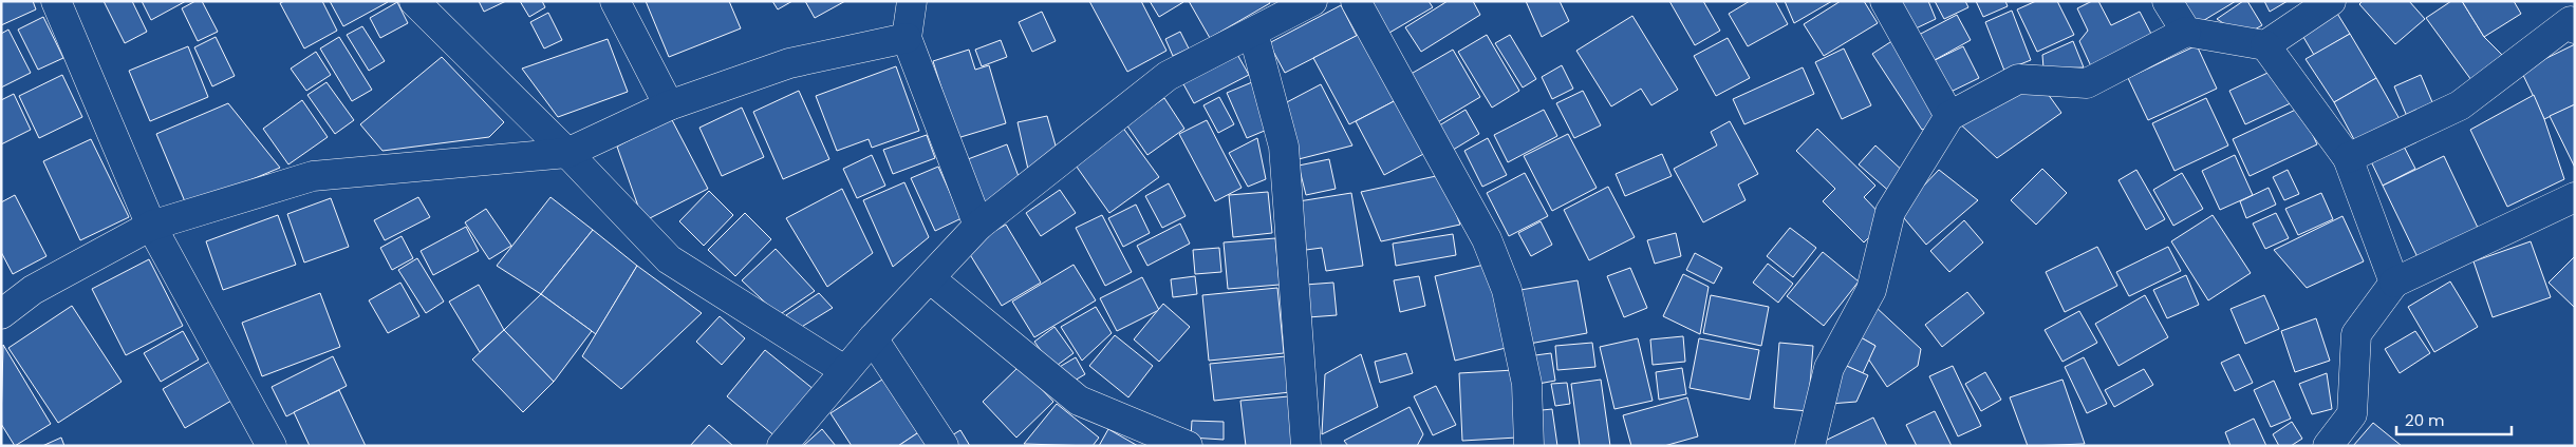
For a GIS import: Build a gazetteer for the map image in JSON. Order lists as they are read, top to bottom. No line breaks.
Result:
{"scale_bar":"20 m"}
